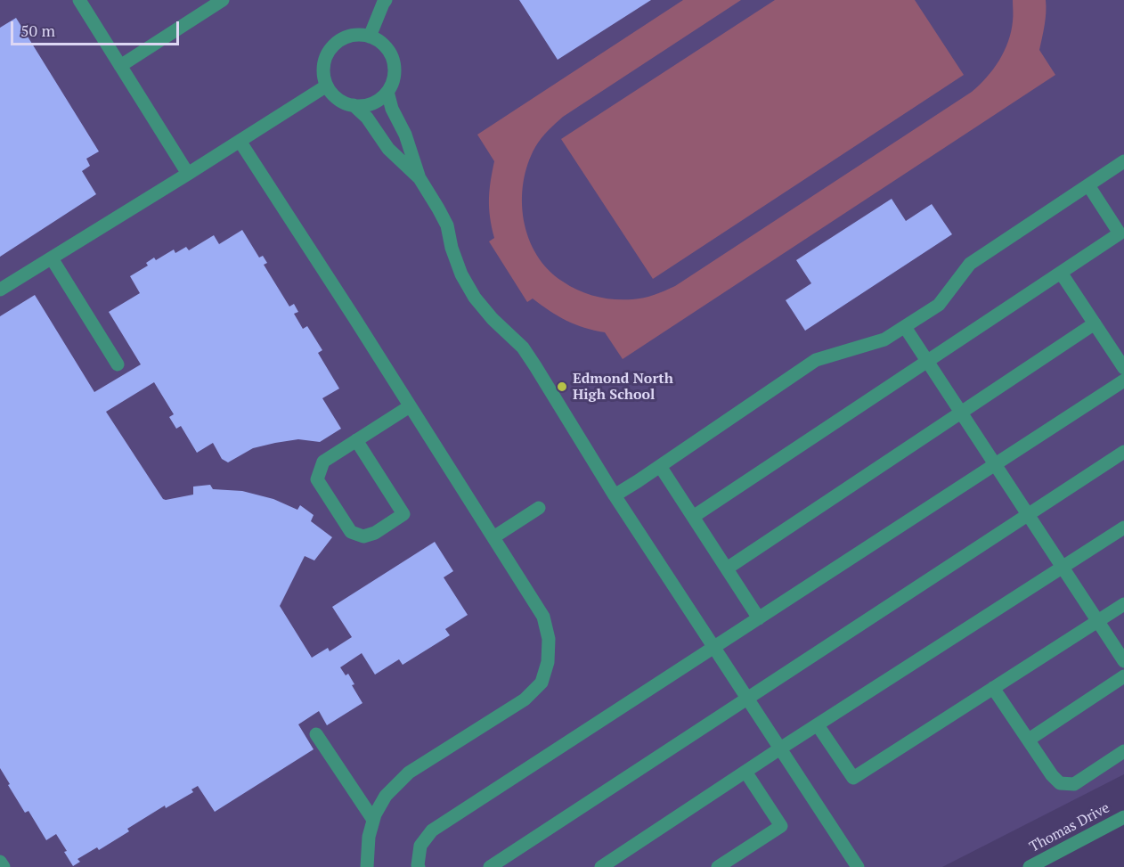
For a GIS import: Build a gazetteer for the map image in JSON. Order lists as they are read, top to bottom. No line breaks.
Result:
{"streets":{"street":["Thomas Drive"]},"places":["Edmond North High School"],"scale_bar":"50 m"}
